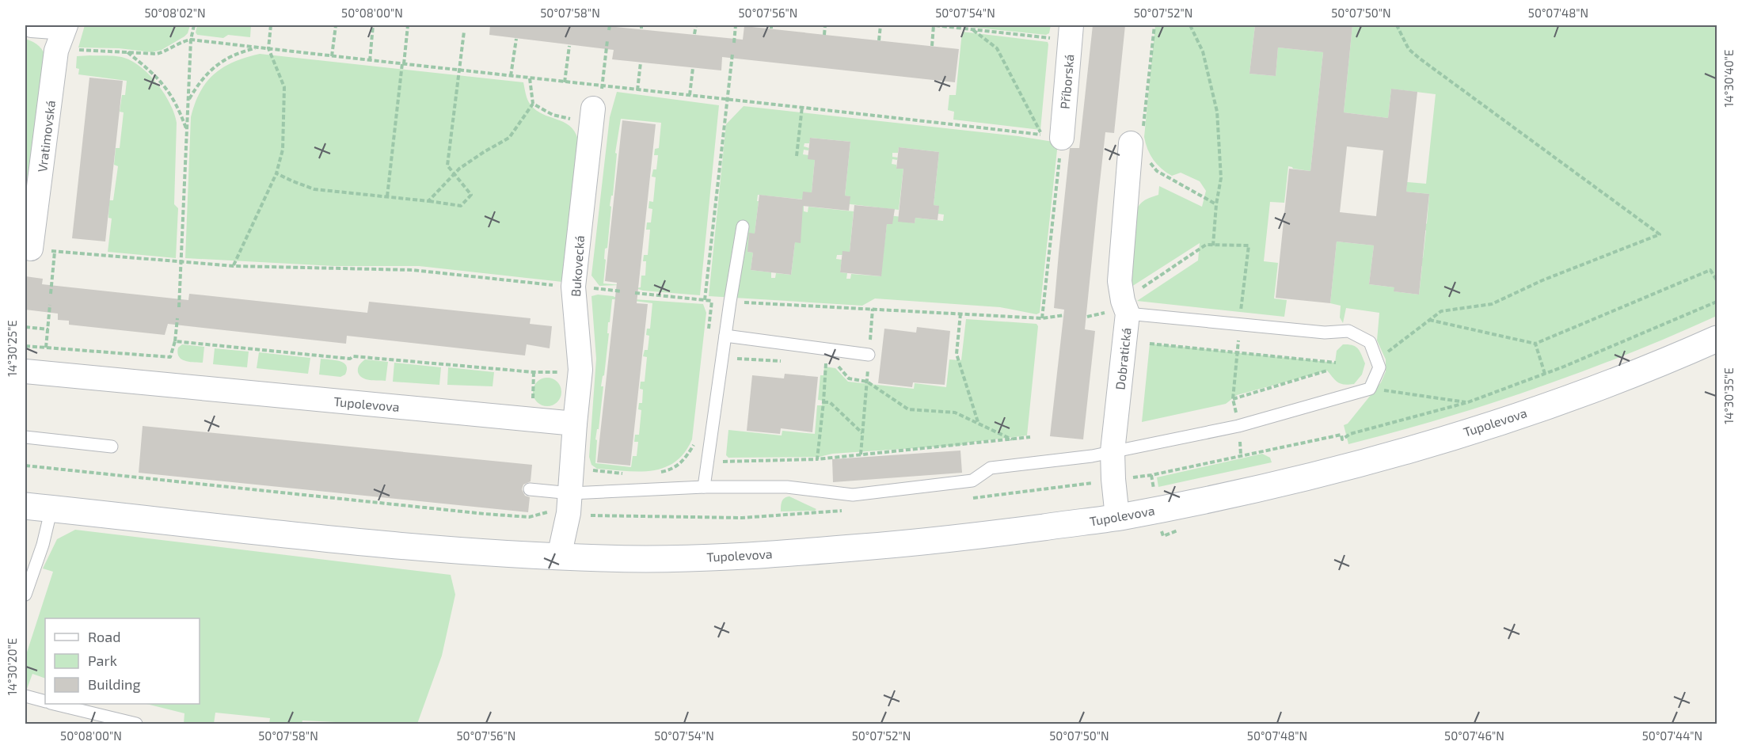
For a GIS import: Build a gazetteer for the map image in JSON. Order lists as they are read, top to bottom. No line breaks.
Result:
{"streets":{"main road":["Tupolevova"],"street":["Příborská","Vratimovská","Bukovecká","Dobratická"]},"crossings":[["Bukovecká","Tupolevova"],["Dobratická","Tupolevova"]],"legend":["Road","Park","Building"],"coordinates":["50°08'02\"N","50°08'00\"N","50°07'58\"N","50°07'56\"N","50°07'54\"N","50°07'52\"N","50°07'50\"N","50°07'48\"N","14°30'40\"E","14°30'25\"E","14°30'35\"E","14°30'20\"E","50°07'46\"N","50°07'44\"N"]}
